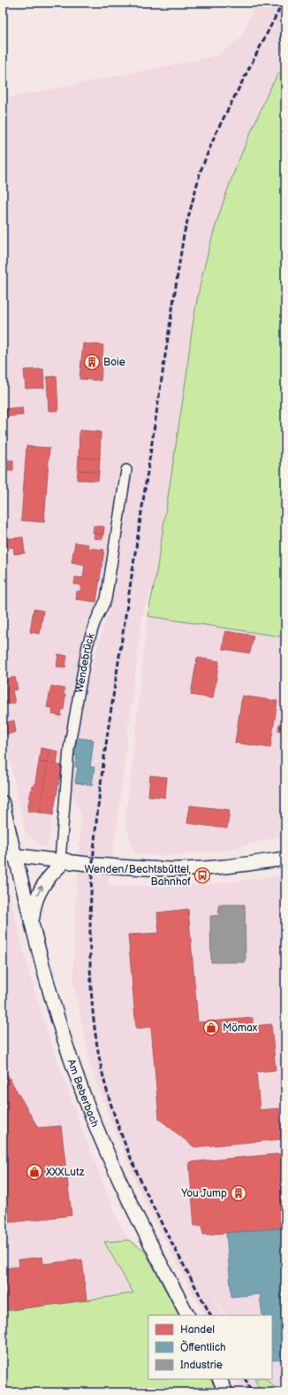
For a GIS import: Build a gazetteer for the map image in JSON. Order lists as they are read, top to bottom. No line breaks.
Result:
{"streets":{"main road":["Am Beberbach"],"street":["Wendebrück"]},"places":{"building":["Boie","You Jump"],"bus stop":["Wenden/Bechtsbüttel, Bahnhof"],"shop":["Mömax","XXXLutz"]},"legend":["Handel","Öffentlich","Industrie"]}
